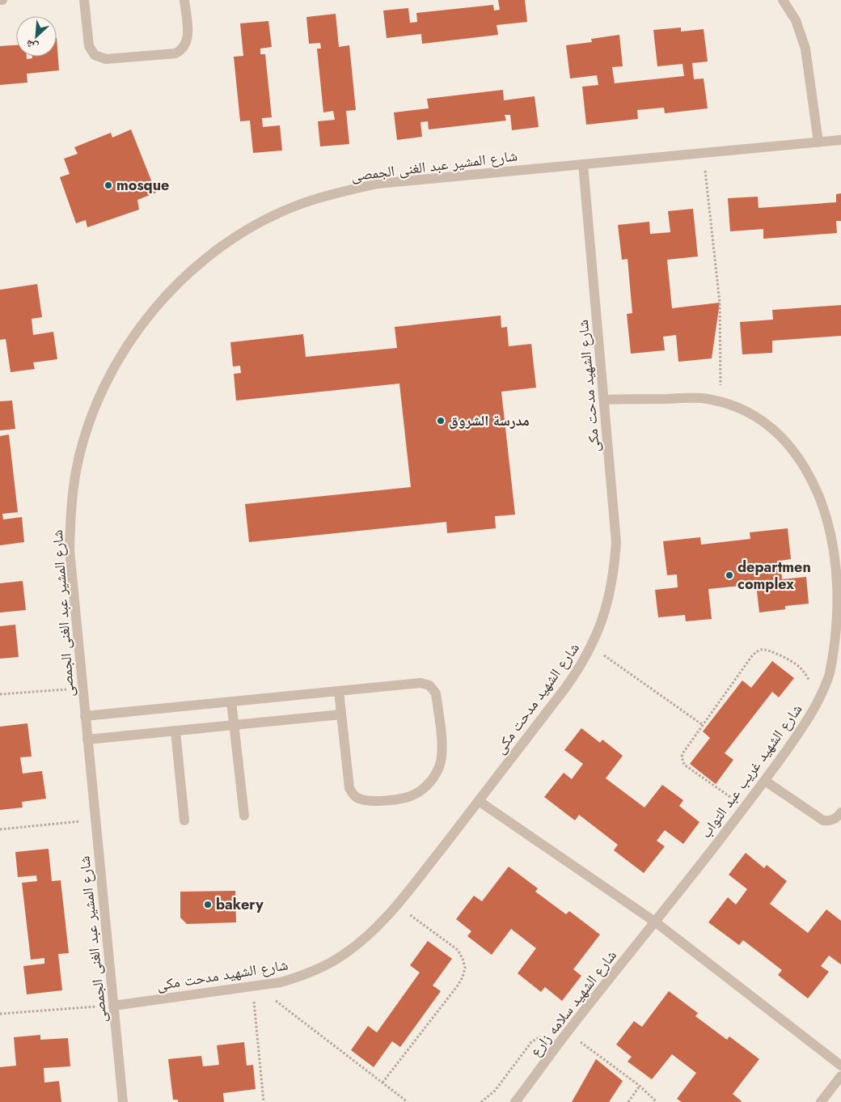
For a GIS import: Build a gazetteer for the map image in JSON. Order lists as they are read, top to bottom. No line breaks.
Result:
{"streets":{"street":["شارع المشير عبد الغنى الجمصى","شارع الشهيد مدحت مكى","شارع الشهيد غريب عبد التواب","شارع الشهيد سلامه زارع"]},"crossings":[["شارع المشير عبد الغنى الجمصى","شارع الشهيد مدحت مكى"],["شارع الشهيد مدحت مكى","شارع الشهيد غريب عبد التواب"],["شارع الشهيد غريب عبد التواب","شارع الشهيد سلامه زارع"]],"places":["mosque","مدرسة الشروق","departmen complex","bakery"],"north":"bottom left"}
